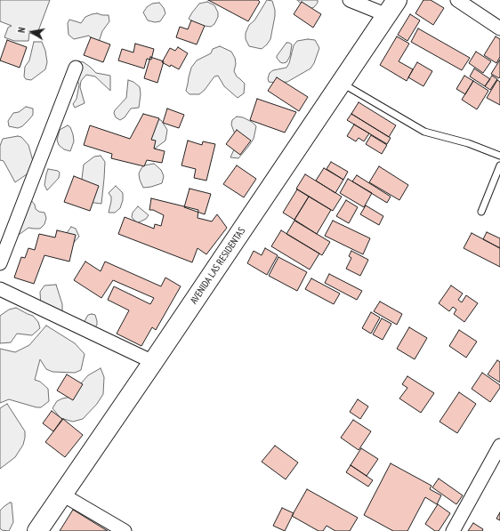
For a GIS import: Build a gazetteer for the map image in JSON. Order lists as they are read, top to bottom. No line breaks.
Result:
{"streets":{"main road":["AVENIDA LAS RESIDENTAS"]},"north":"left"}
